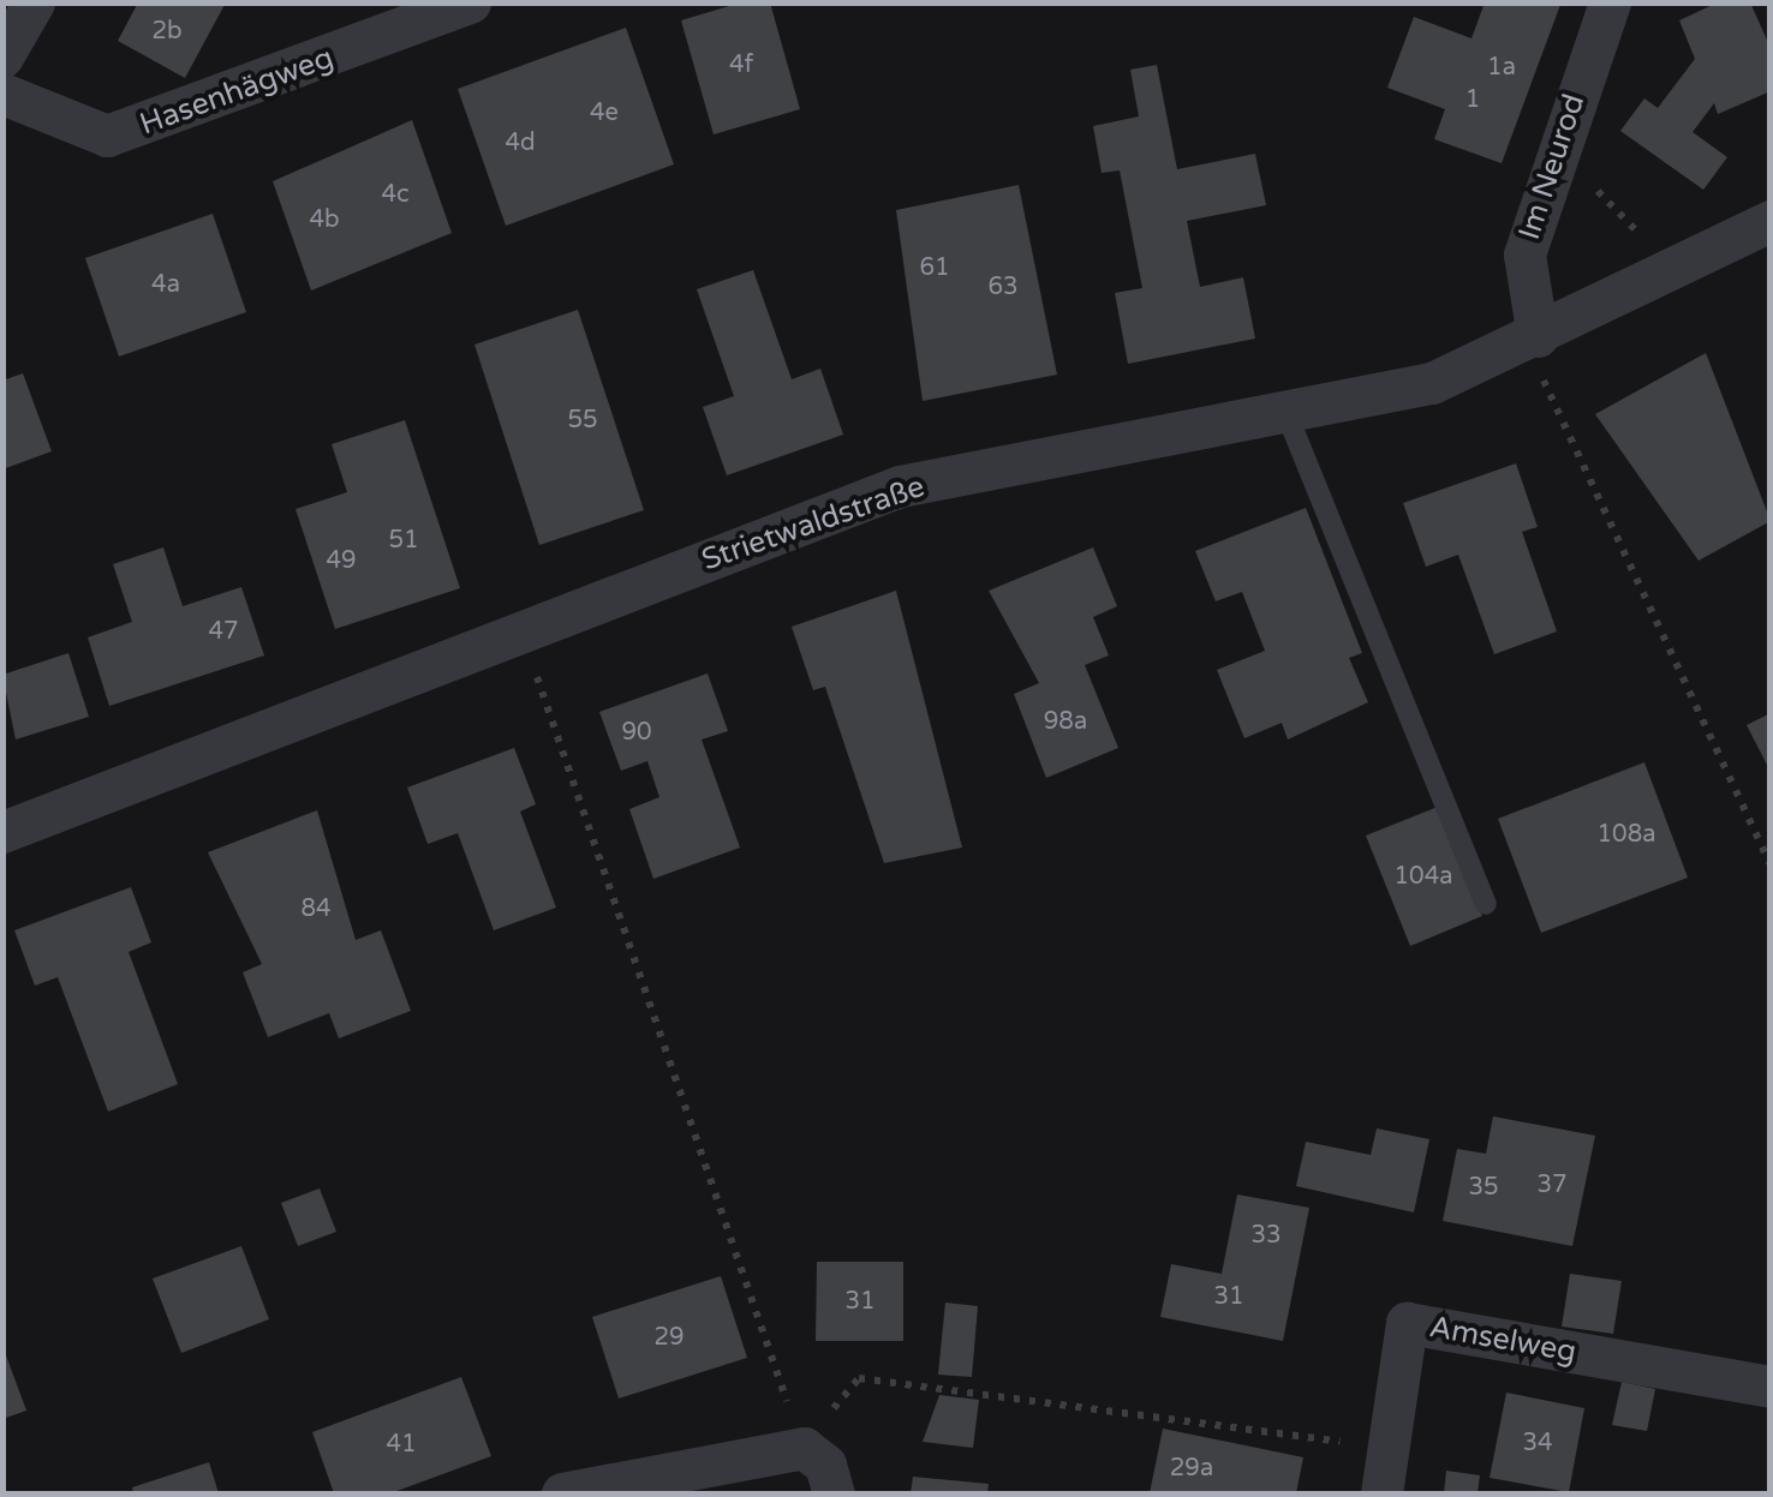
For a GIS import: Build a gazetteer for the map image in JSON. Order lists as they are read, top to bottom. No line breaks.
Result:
{"streets":{"street":["Hasenhägweg","Im Neurod","Strietwaldstraße","Amselweg"]},"crossings":[["Im Neurod","Strietwaldstraße"]],"house_numbers":["2b","4f","1a","1","4e","4d","4c","4b","61","4a","63","55","51","49","47","98a","90","108a","104a","84","37","35","33","31","31","29","34","41","29a"]}
